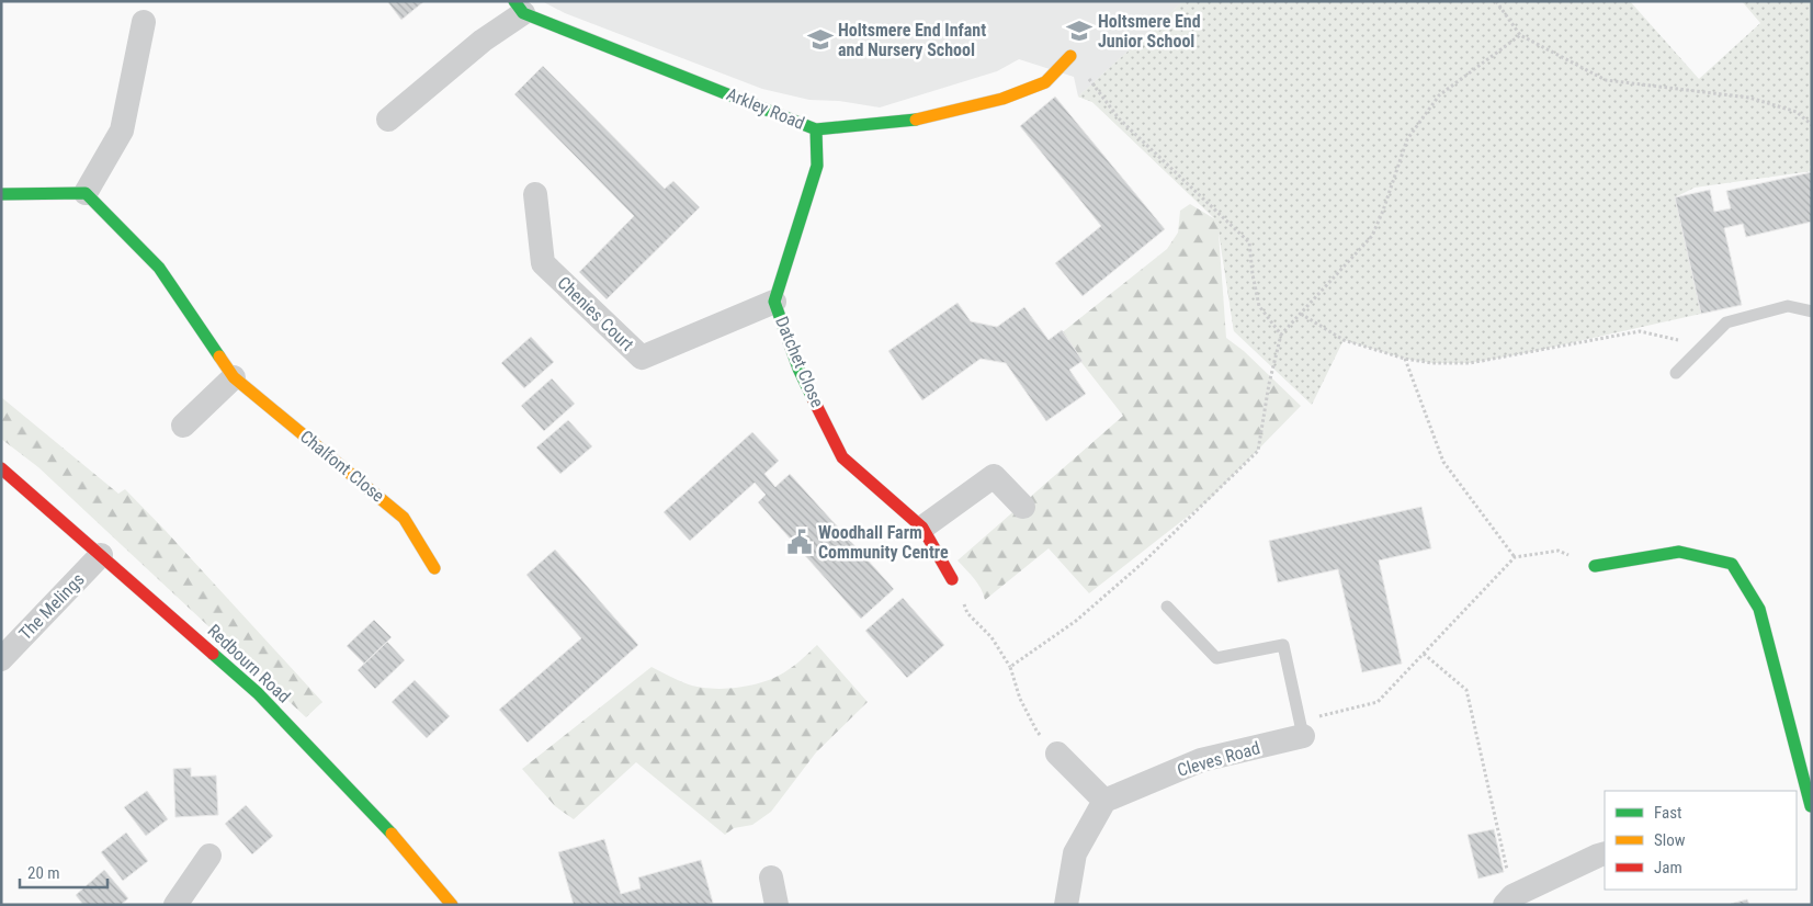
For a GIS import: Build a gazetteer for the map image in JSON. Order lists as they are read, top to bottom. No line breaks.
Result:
{"streets":{"street":["Arkley Road","Chenies Court","Datchet Close","Chalfont Close","The Melings","Redbourn Road","Cleves Road"]},"crossings":[["Arkley Road","Datchet Close"],["Chenies Court","Datchet Close"],["The Melings","Redbourn Road"]],"places":{"school or university":["Holtsmere End Junior School","Holtsmere End Infant and Nursery School"],"public building":["Woodhall Farm Community Centre"]},"legend":["Fast","Slow","Jam"],"scale_bar":"20 m"}
